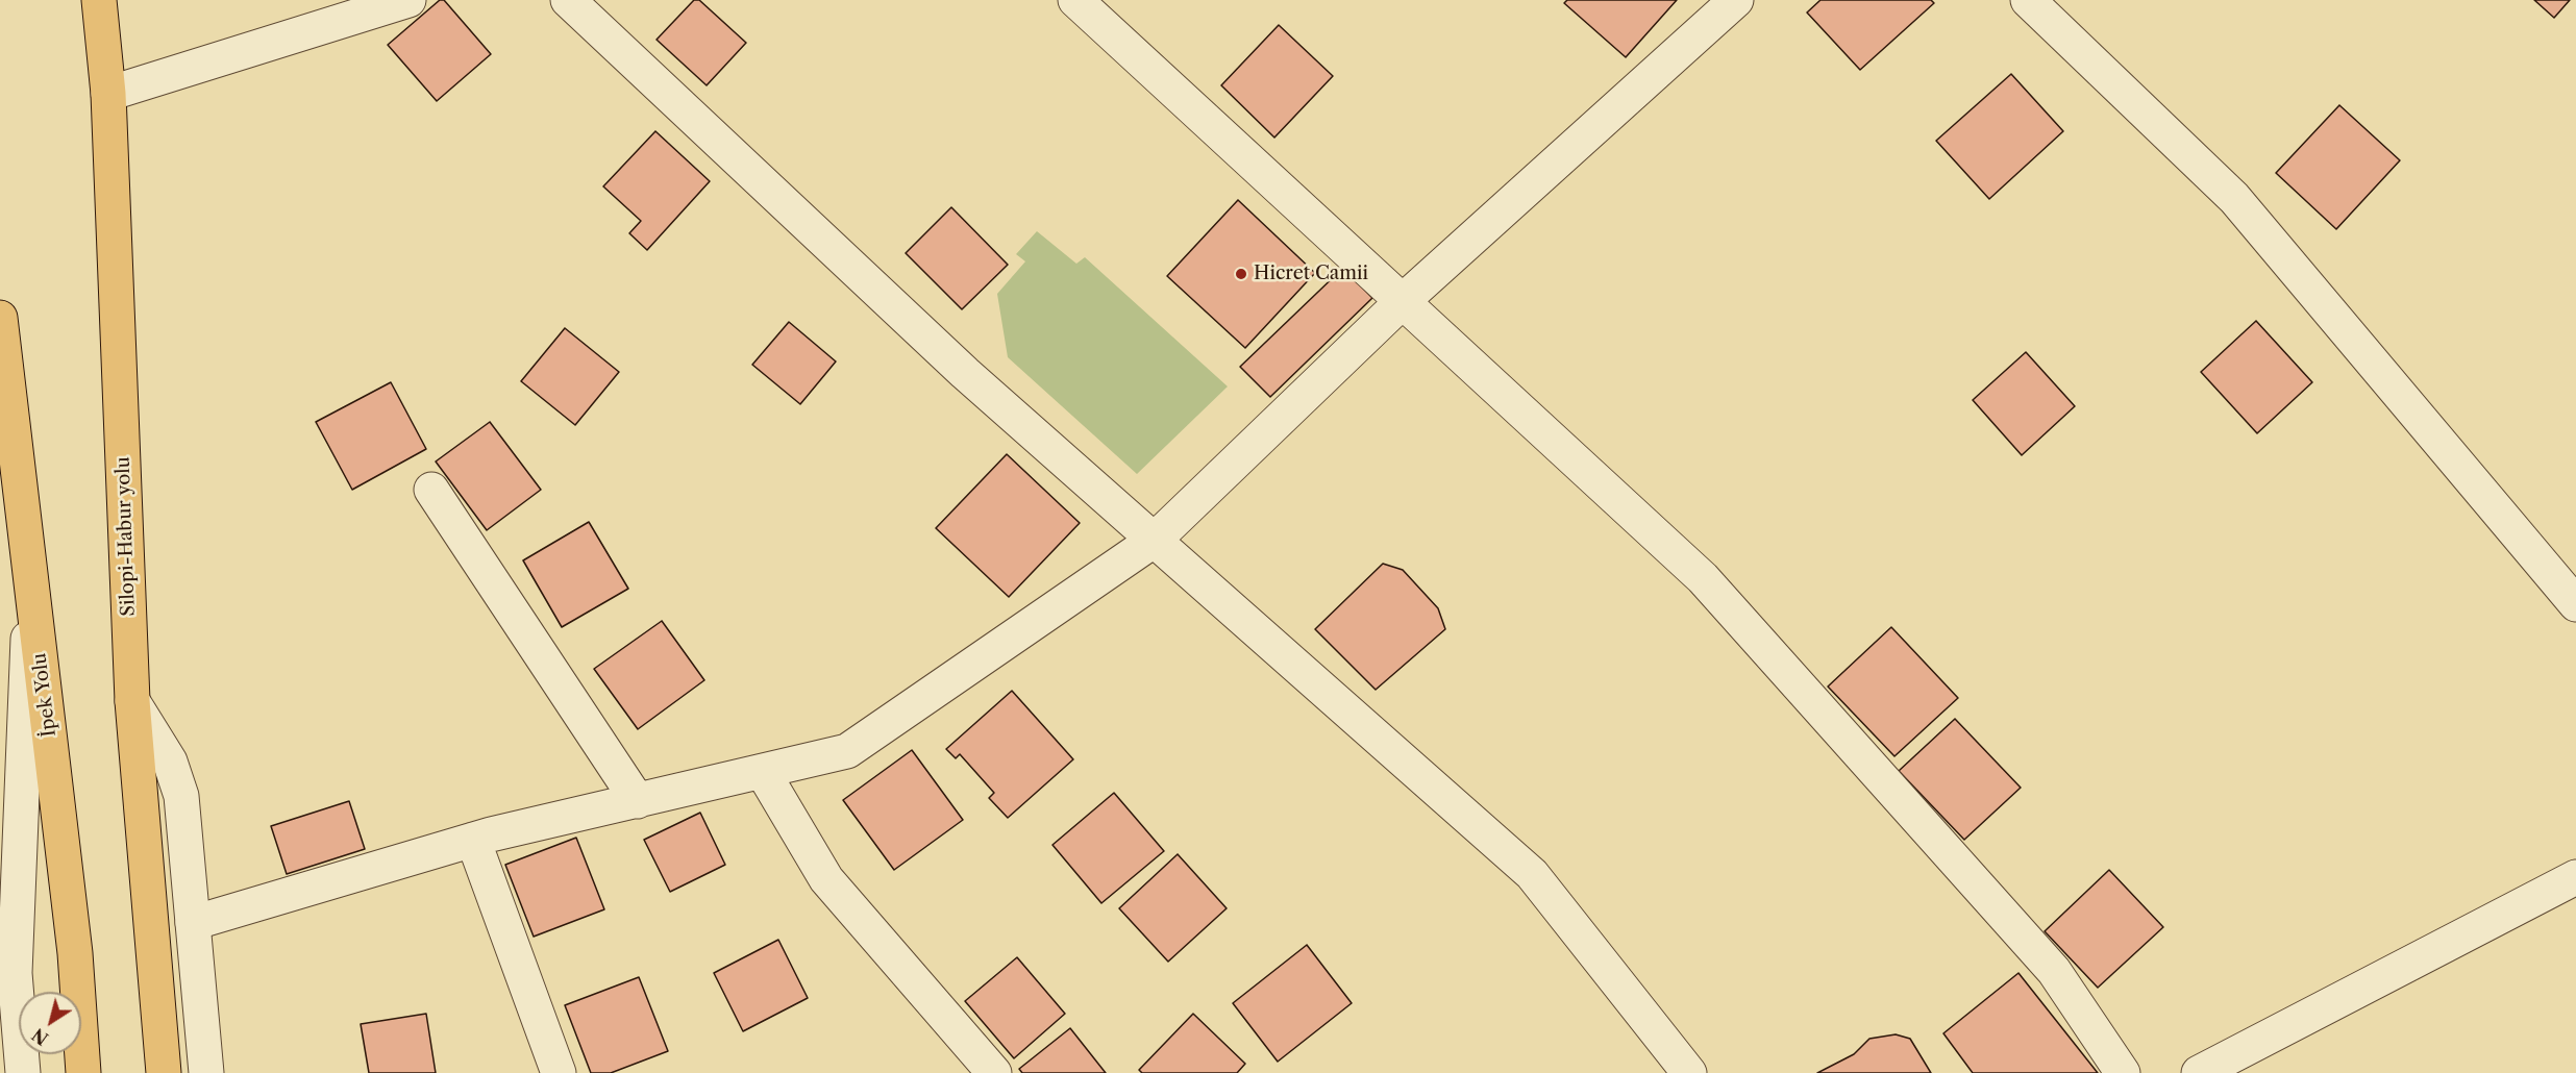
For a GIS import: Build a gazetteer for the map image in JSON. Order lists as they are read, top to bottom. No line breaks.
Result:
{"streets":{"highway":["Silopi-Habur yolu","İpek Yolu"]},"places":["Hicret Camii"],"north":"bottom left"}
